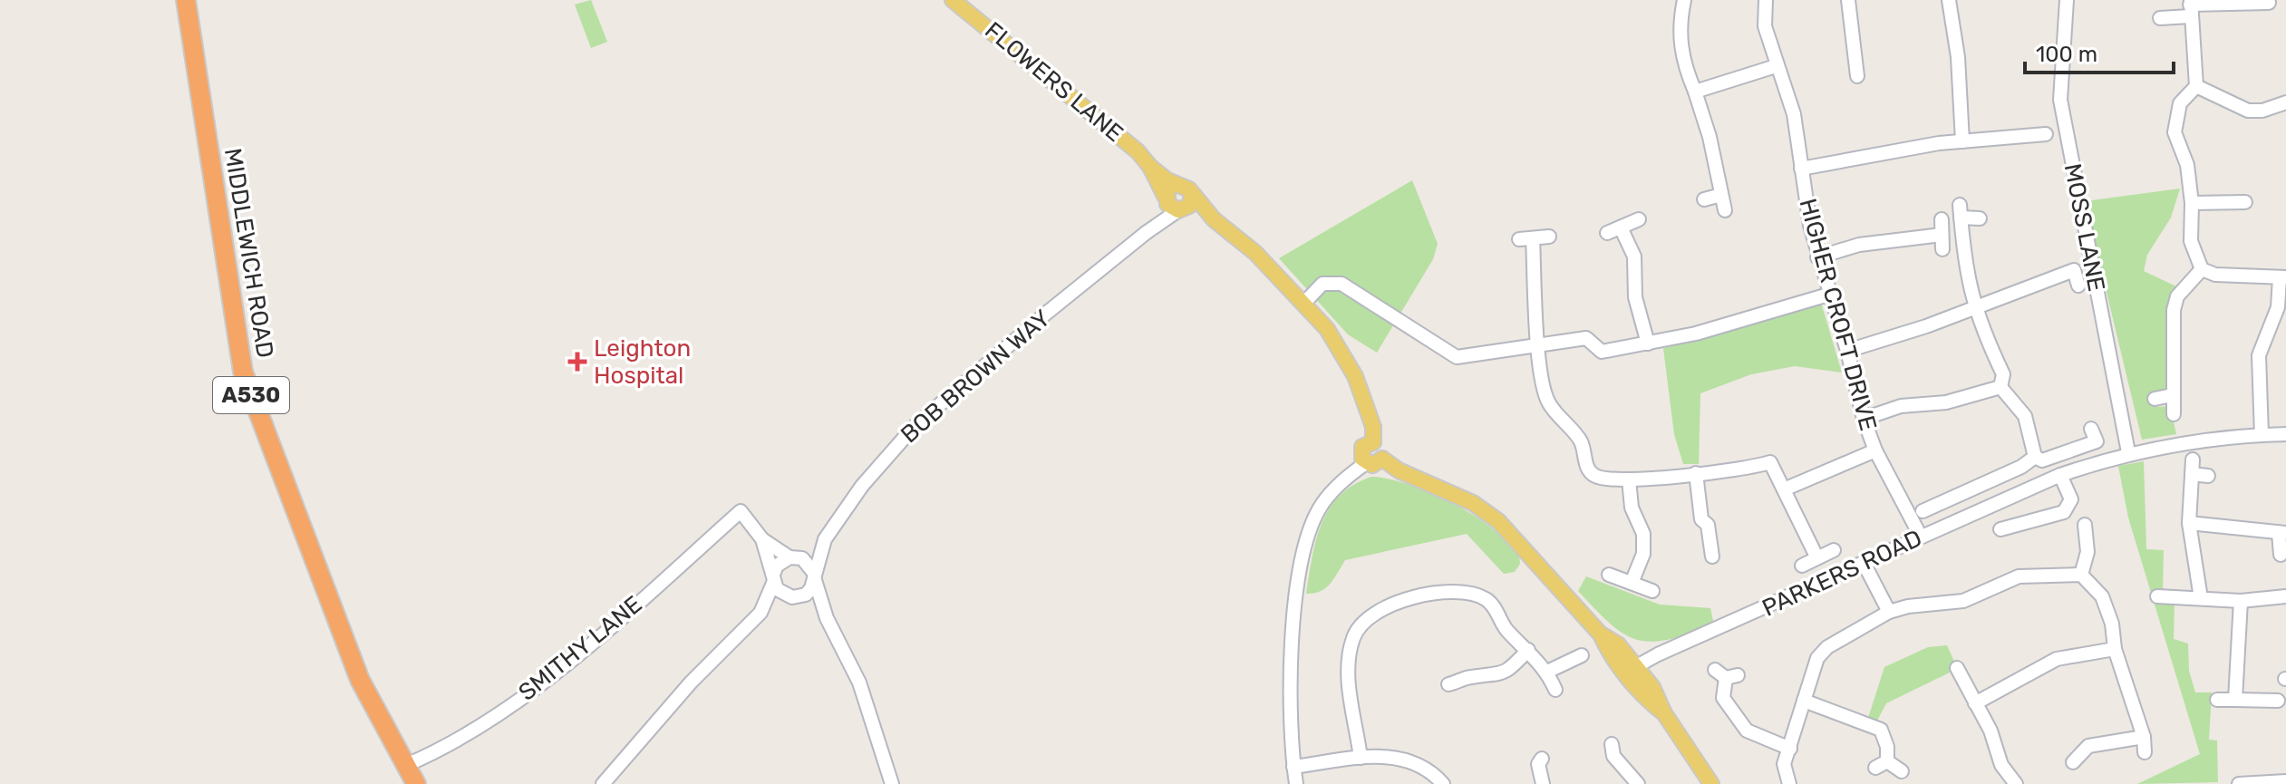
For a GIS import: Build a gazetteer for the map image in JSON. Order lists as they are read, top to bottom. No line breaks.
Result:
{"streets":{"highway":["MIDDLEWICH ROAD","A530"],"main road":["FLOWERS LANE"],"street":["MOSS LANE","HIGHER CROFT DRIVE","BOB BROWN WAY","PARKERS ROAD","SMITHY LANE"]},"crossings":[["FLOWERS LANE","BOB BROWN WAY"],["MOSS LANE","PARKERS ROAD"],["MIDDLEWICH ROAD","SMITHY LANE"],["HIGHER CROFT DRIVE","PARKERS ROAD"]],"places":{"health":["Leighton Hospital"]},"scale_bar":"100 m"}
